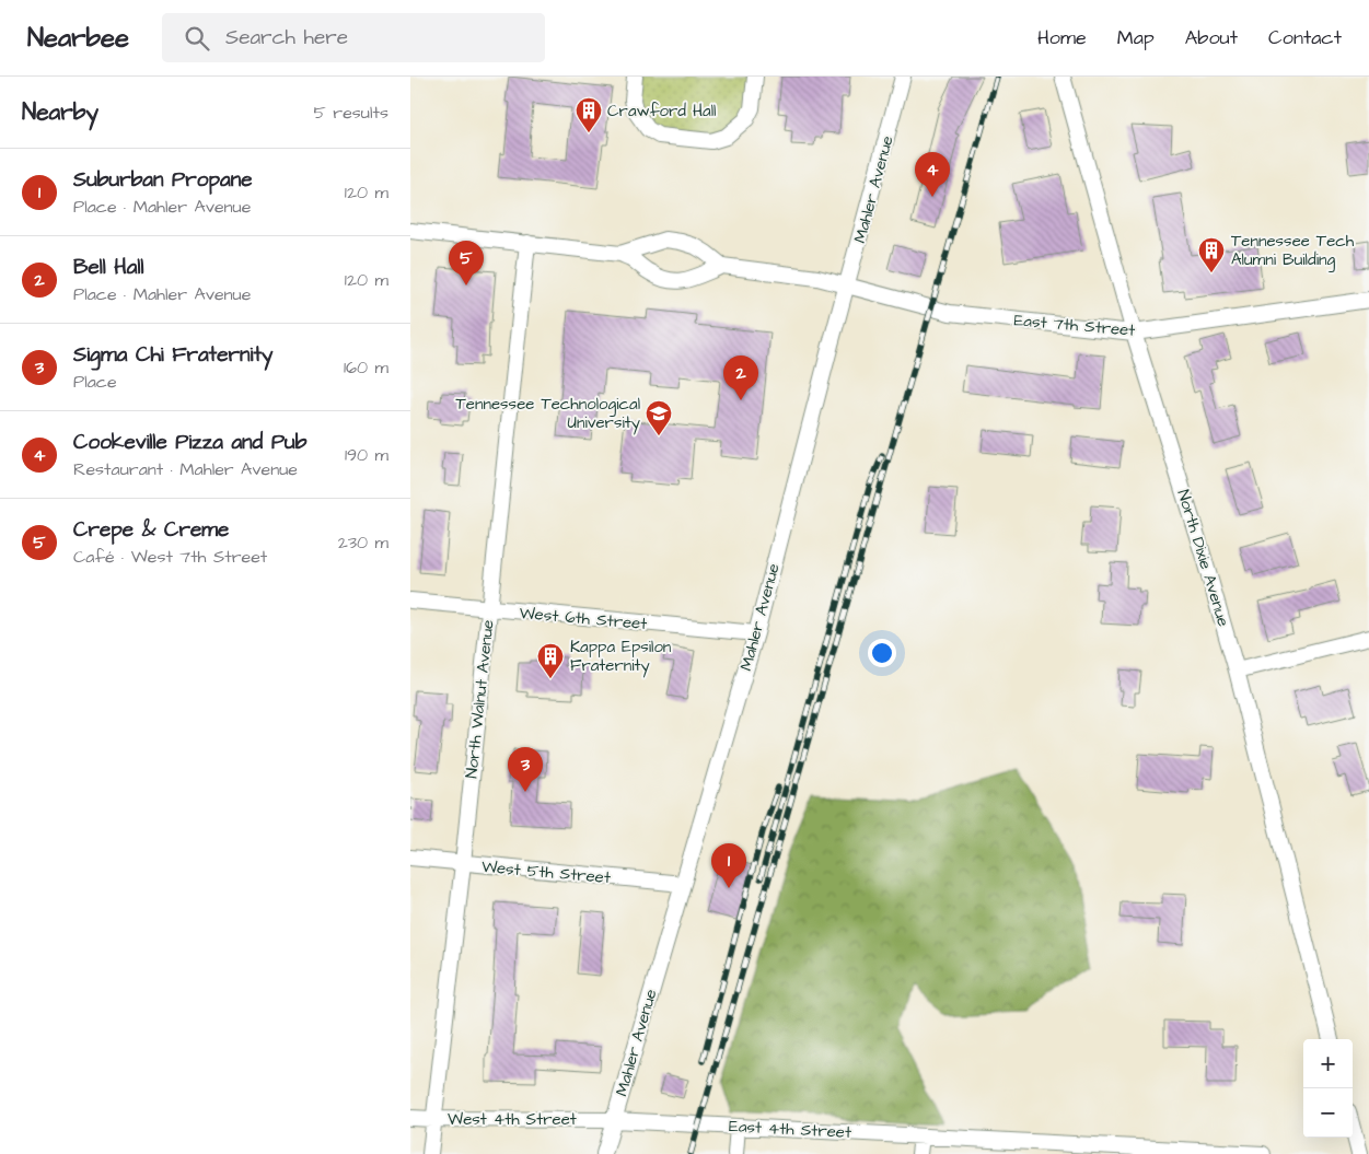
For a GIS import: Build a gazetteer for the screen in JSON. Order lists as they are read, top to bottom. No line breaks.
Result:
{"streets":{"street":["Mahler Avenue","East 7th Street","North Dixie Avenue","West 6th Street","North Walnut Avenue","West 5th Street","West 4th Street","East 4th Street"]},"crossings":[["Mahler Avenue","East 7th Street"],["Mahler Avenue","West 6th Street"],["Mahler Avenue","West 5th Street"],["Mahler Avenue","West 4th Street"],["Mahler Avenue","East 4th Street"],["East 7th Street","North Dixie Avenue"],["West 6th Street","North Walnut Avenue"],["North Walnut Avenue","West 5th Street"],["North Walnut Avenue","West 4th Street"],["West 4th Street","East 4th Street"]],"places":{"building":["Crawford Hall","Tennessee Tech Alumni Building","Kappa Epsilon Fraternity"],"school or university":["Tennessee Technological University"]},"page":{"header":"Nearbee","search":"Search here","nav":["Home","Map","About","Contact"],"heading":["Nearby","5 results"],"list":[{"mark":"1","name":"Suburban Propane","note":"Place · Mahler Avenue","value":"120 m"},{"mark":"2","name":"Bell Hall","note":"Place · Mahler Avenue","value":"120 m"},{"mark":"3","name":"Sigma Chi Fraternity","note":"Place","value":"160 m"},{"mark":"4","name":"Cookeville Pizza and Pub","note":"Restaurant · Mahler Avenue","value":"190 m"},{"mark":"5","name":"Crepe & Creme","note":"Café · West 7th Street","value":"230 m"}],"pins":["4","5","2","3","1"],"map_buttons":["+","−"]}}
